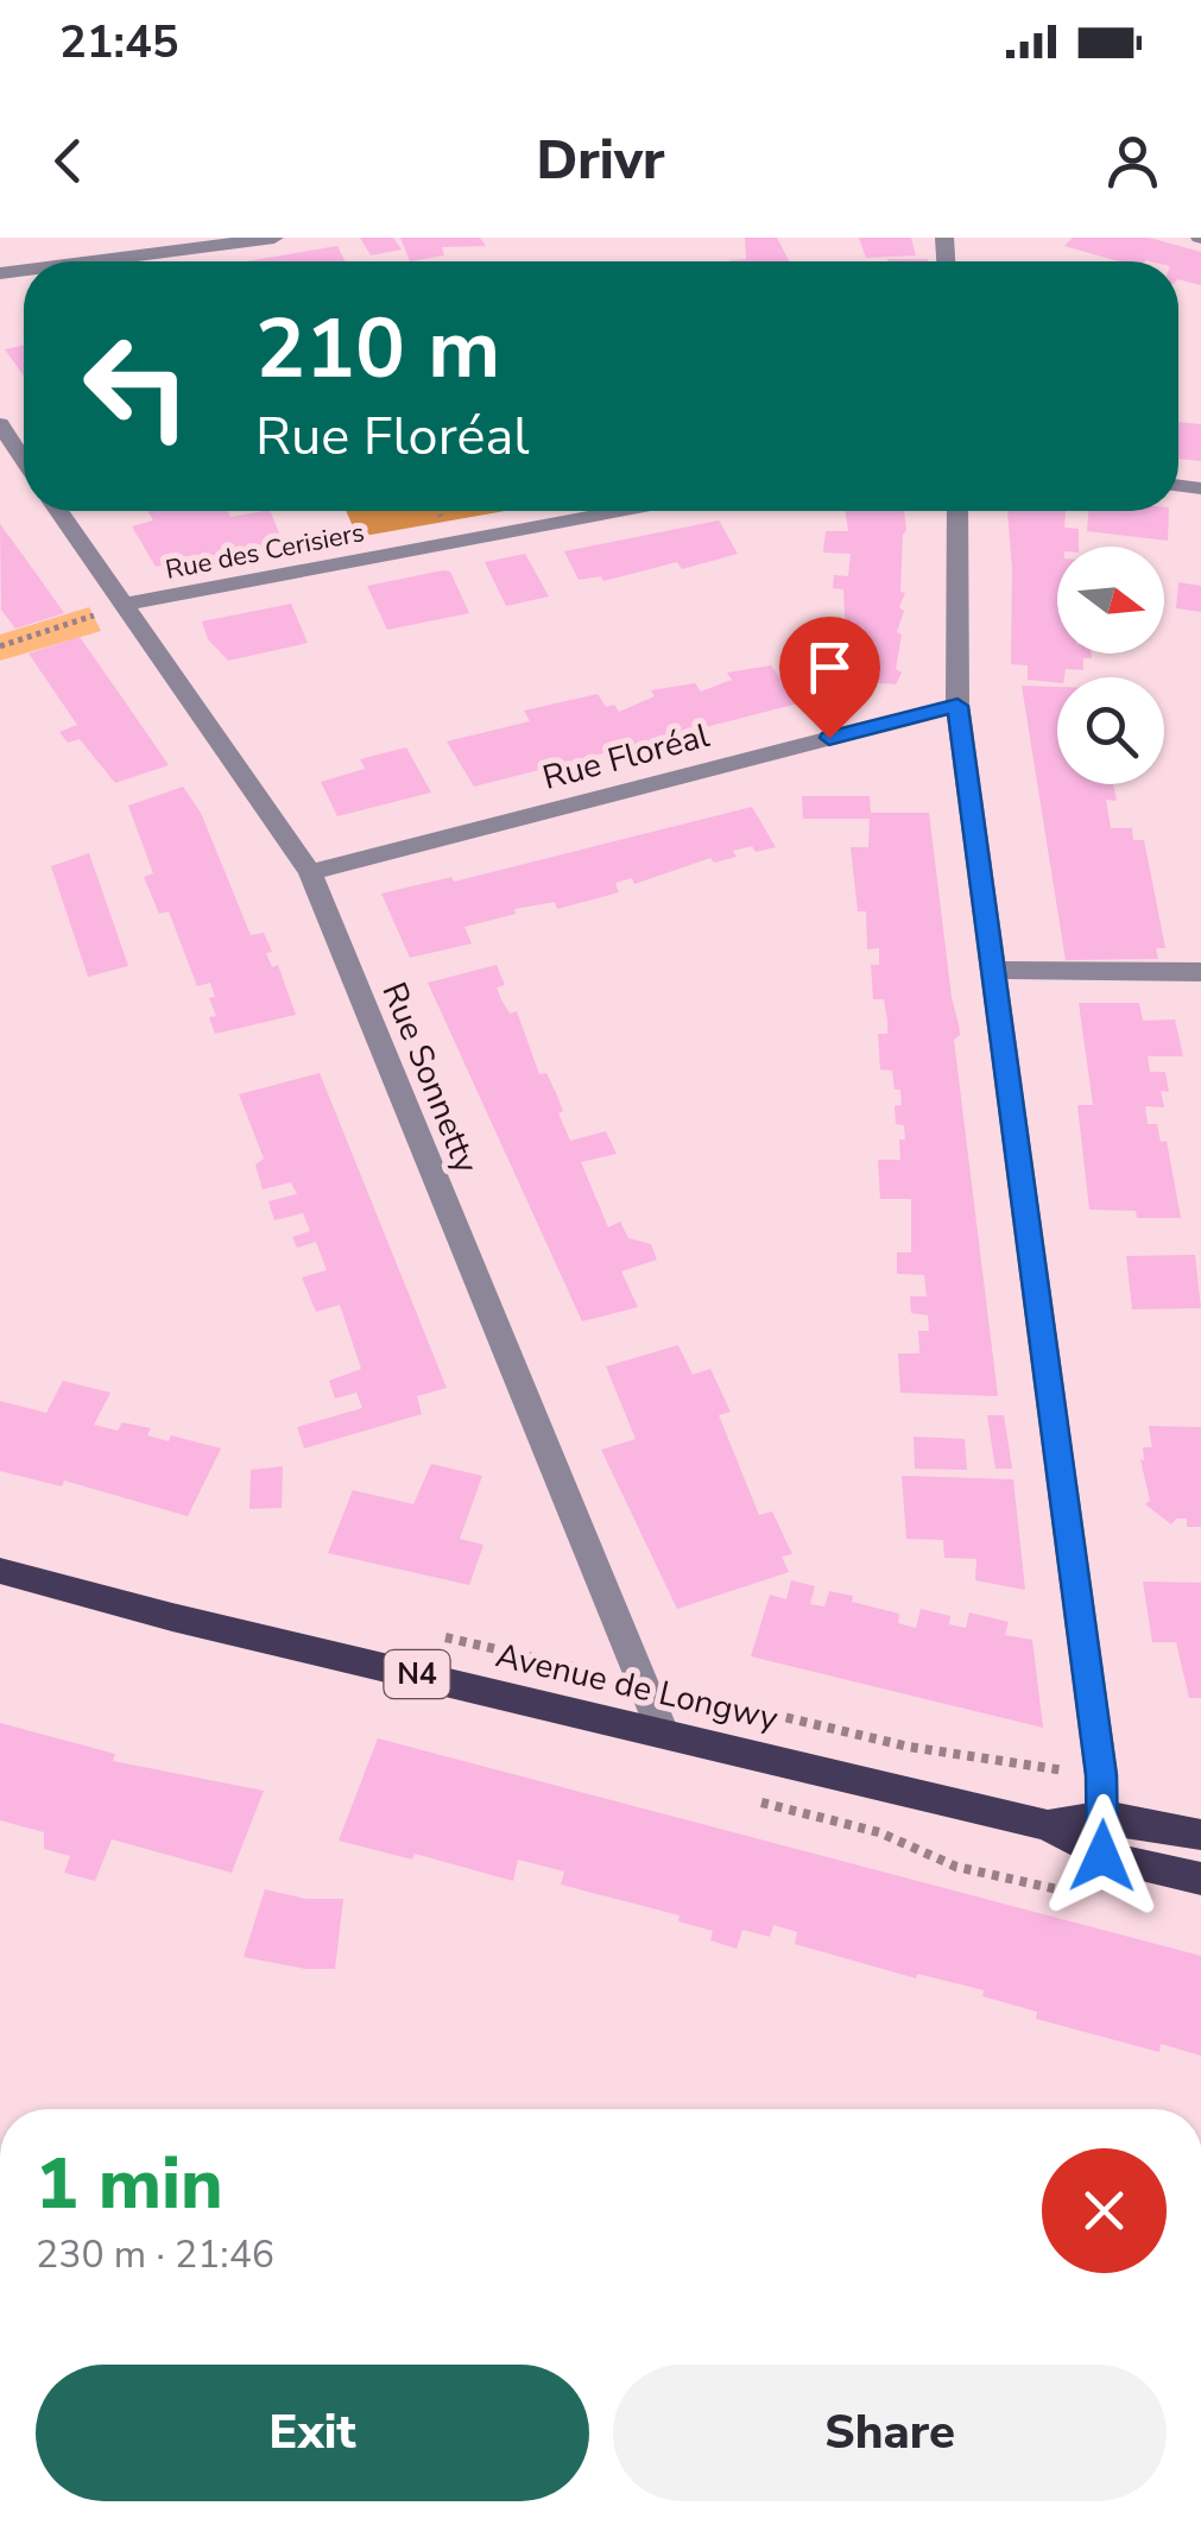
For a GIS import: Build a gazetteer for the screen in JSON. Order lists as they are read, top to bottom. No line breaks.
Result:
{"streets":{"main road":["N4","Avenue de Longwy"],"street":["Rue des Cerisiers","Rue Floréal","Rue Sonnetty"]},"crossings":[["Rue des Cerisiers","Rue Sonnetty"],["Rue Floréal","Rue Sonnetty"],["Rue Sonnetty","Avenue de Longwy"]],"north":"right","page":{"status":"21:45","header":"Drivr","turn":["210 m","Rue Floréal"],"heading":["1 min","230 m · 21:46"],"buttons":["Exit","Share"]}}
